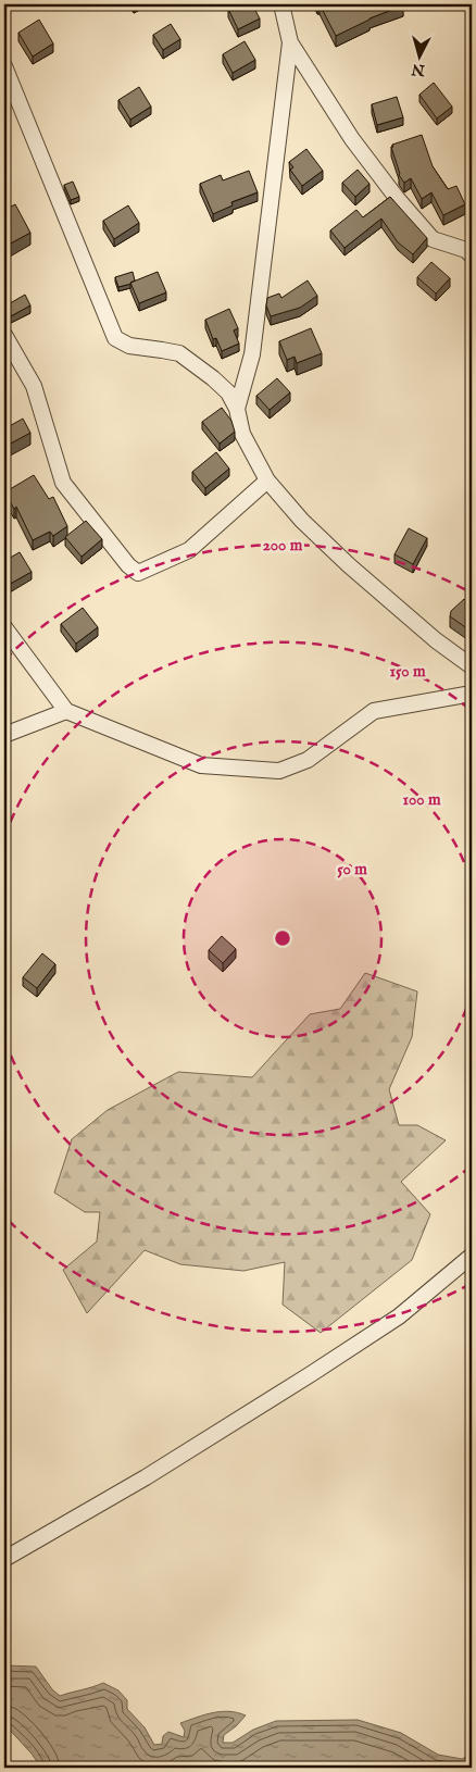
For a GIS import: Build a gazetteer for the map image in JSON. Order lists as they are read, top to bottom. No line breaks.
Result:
{"north":"bottom","rings":["200 m","150 m","100 m","50 m"]}
